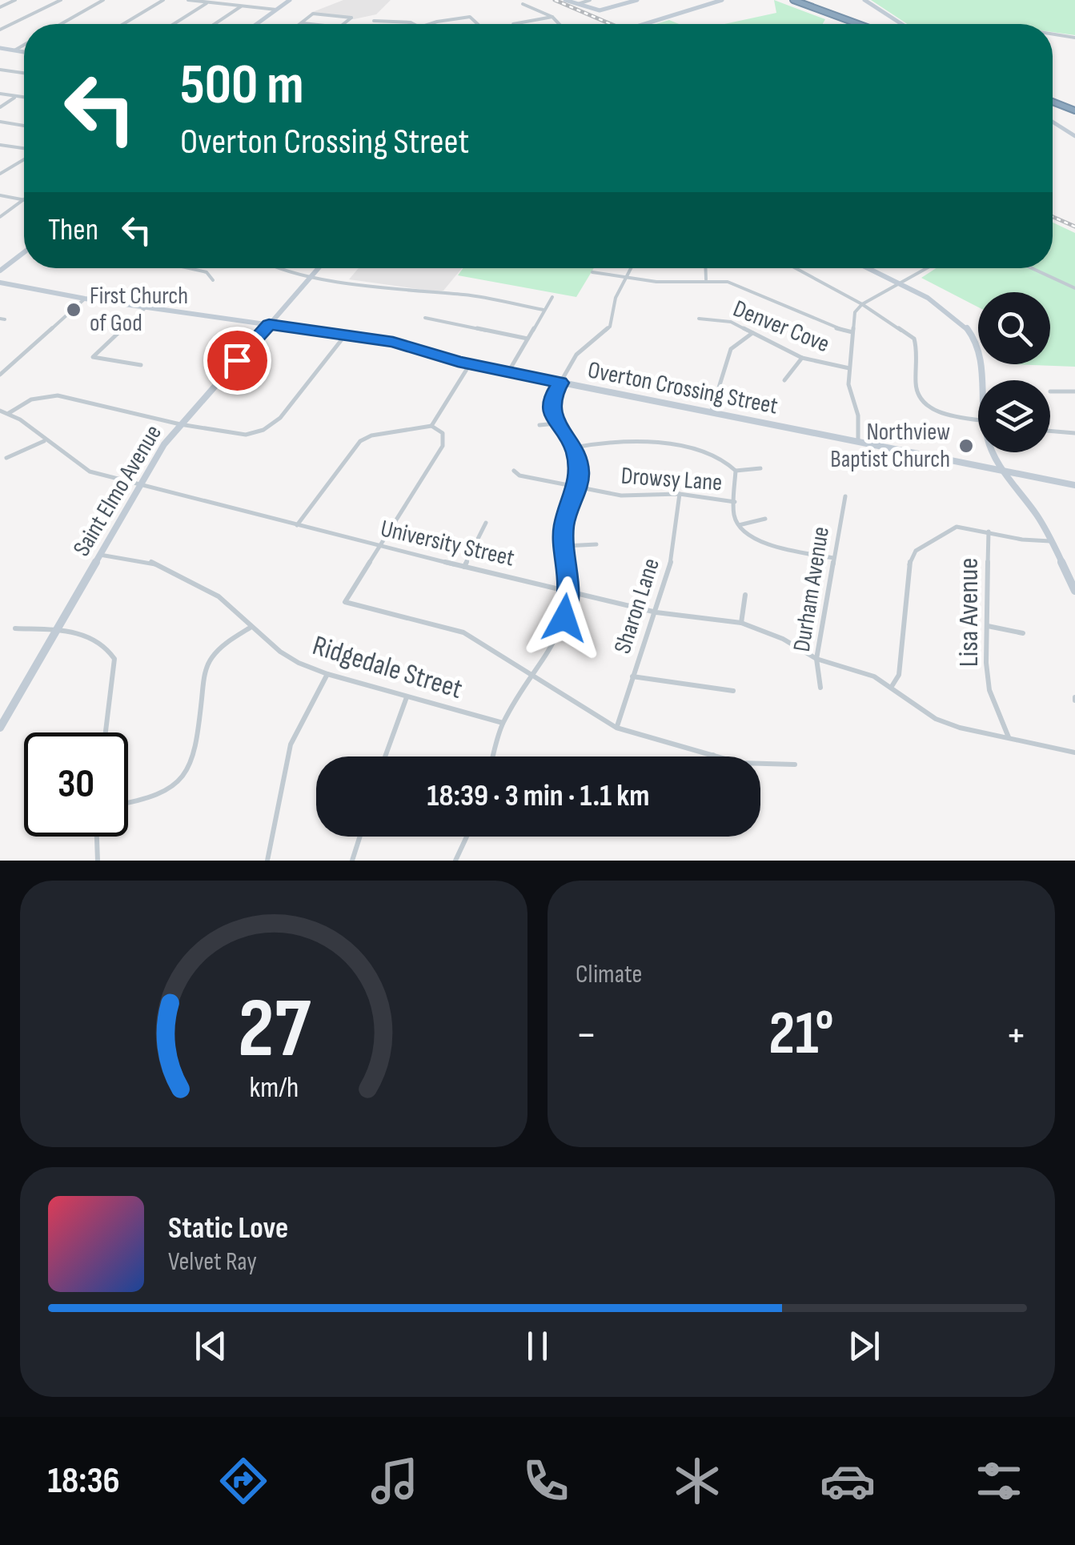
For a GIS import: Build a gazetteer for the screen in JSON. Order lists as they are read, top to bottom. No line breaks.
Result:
{"streets":{"street":["Denver Cove","Overton Crossing Street","Drowsy Lane","Saint Elmo Avenue","University Street","Durham Avenue","Sharon Lane","Lisa Avenue","Ridgedale Street"]},"crossings":[["Overton Crossing Street","Saint Elmo Avenue"],["Drowsy Lane","Sharon Lane"],["Saint Elmo Avenue","University Street"],["Saint Elmo Avenue","Ridgedale Street"],["University Street","Durham Avenue"],["University Street","Sharon Lane"],["University Street","Lisa Avenue"]],"places":["First Church of God","Northview Baptist Church"],"page":{"turn":["500 m","Overton Crossing Street"],"then":"Then","limit":"30","trip":"18:39 · 3 min · 1.1 km","tile":"Climate","heat":["−","21°","+"],"song":["Static Love","Velvet Ray"],"tabs":"18:36","gauge":["27","km/h"]}}
